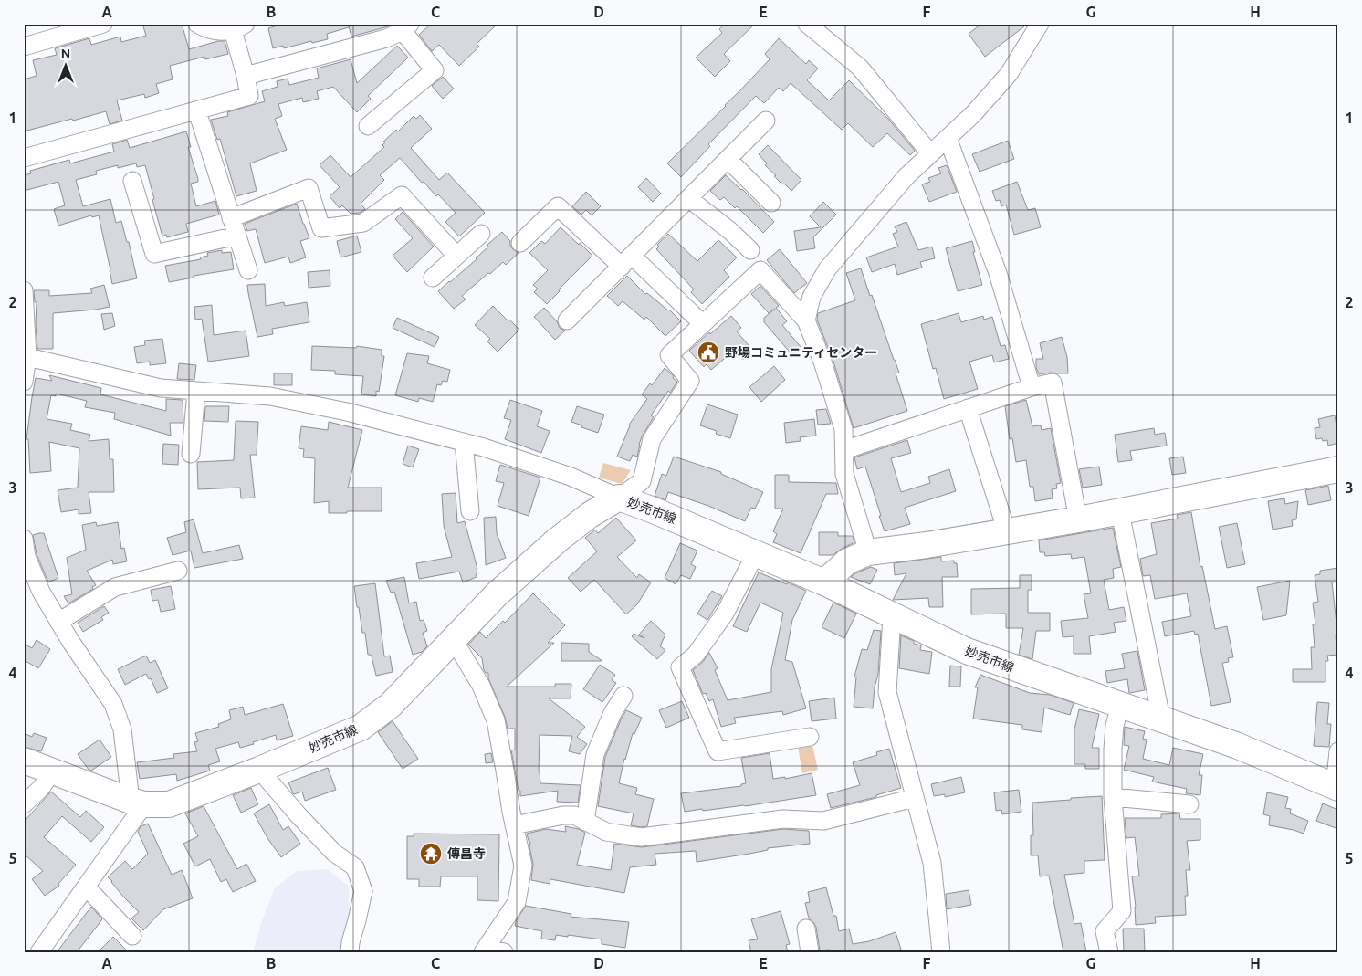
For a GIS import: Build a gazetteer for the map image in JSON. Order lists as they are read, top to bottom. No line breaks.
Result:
{"streets":{"main road":["妙売市線"]},"places":{"public building":["野場コミュニティセンター"],"temple":["傳昌寺"]},"north":"top","grid":{"columns":["A","B","C","D","E","F","G","H"],"rows":["1","2","3","4","5"]}}
